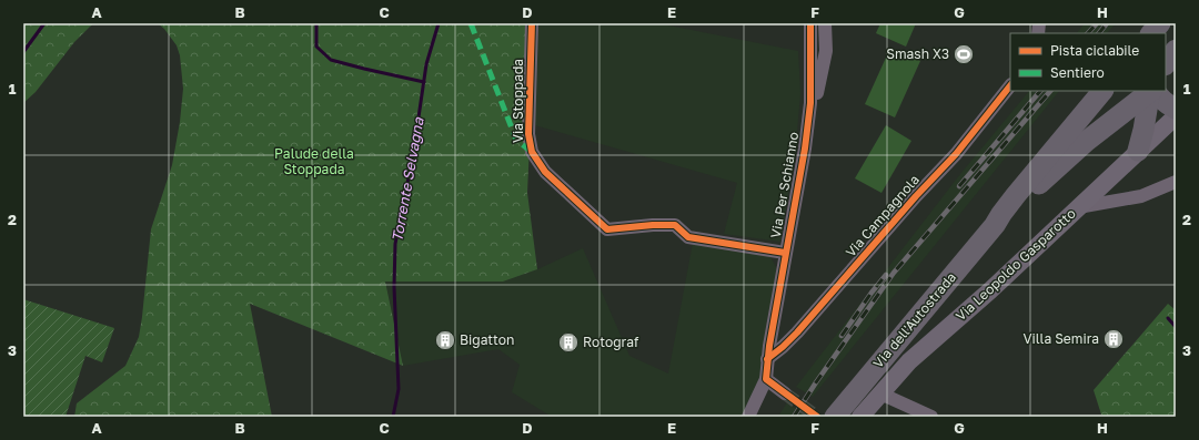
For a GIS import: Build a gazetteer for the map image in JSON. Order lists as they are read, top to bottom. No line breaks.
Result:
{"streets":{"highway":["Via dell'Autostrada"],"main road":["Via Leopoldo Gasparotto"],"street":["Via Stoppada","Via Per Schianno","Via Campagnola"]},"crossings":[["Via Stoppada","Via Per Schianno"],["Via Per Schianno","Via Campagnola"]],"water":["Torrente Selvagna"],"parks":["Palude della Stoppada"],"places":{"sports":["Smash X3"],"building":["Villa Semira","Bigatton","Rotograf"]},"legend":["Pista ciclabile","Sentiero"],"grid":{"columns":["A","B","C","D","E","F","G","H"],"rows":["1","2","3"]}}
